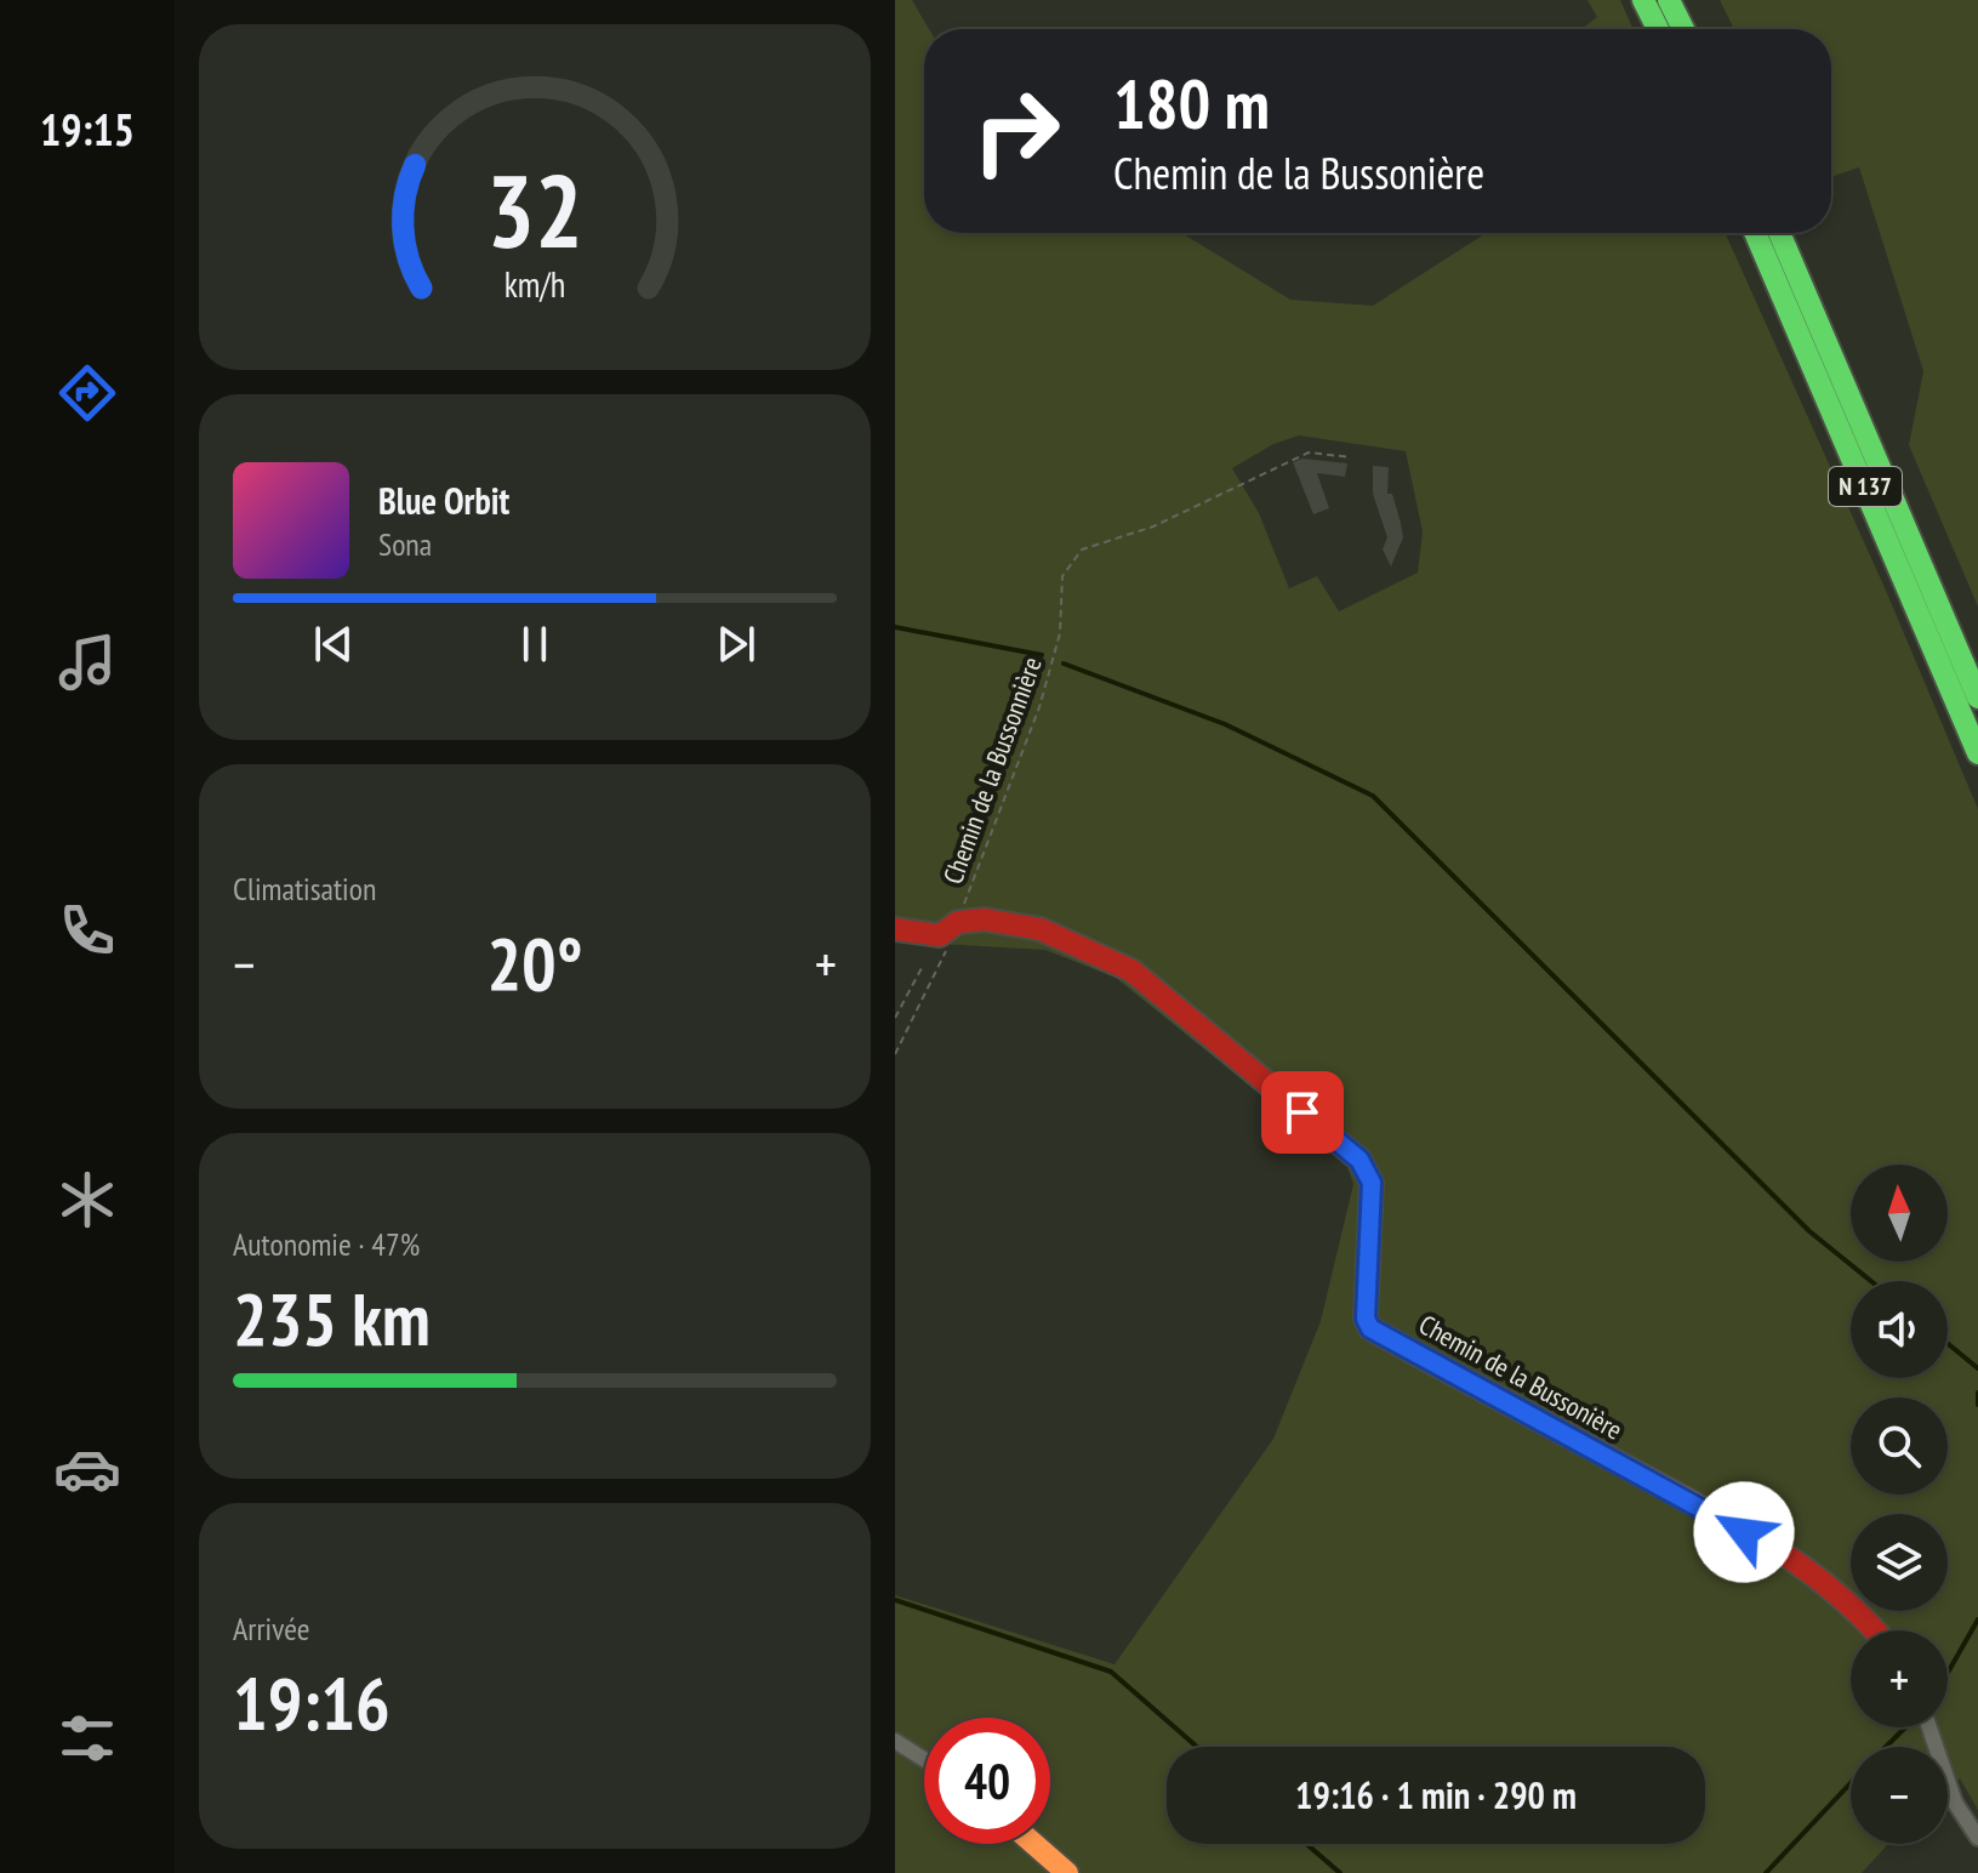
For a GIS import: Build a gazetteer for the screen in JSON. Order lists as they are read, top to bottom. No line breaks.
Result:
{"streets":{"main road":["N 137","Chemin de la Bussonière"],"path":["Chemin de la Bussonnière"]},"crossings":[["Chemin de la Bussonnière","Chemin de la Bussonière"]],"north":"top","page":{"tabs":"19:15","turn":["180 m","Chemin de la Bussonière"],"song":["Blue Orbit","Sona"],"tile":["Climatisation",["Autonomie · 47%","235 km"],["Arrivée","19:16"]],"heat":["−","20°","+"],"map_buttons":["+","−"],"limit":"40","trip":"19:16 · 1 min · 290 m","gauge":["32","km/h"]}}
